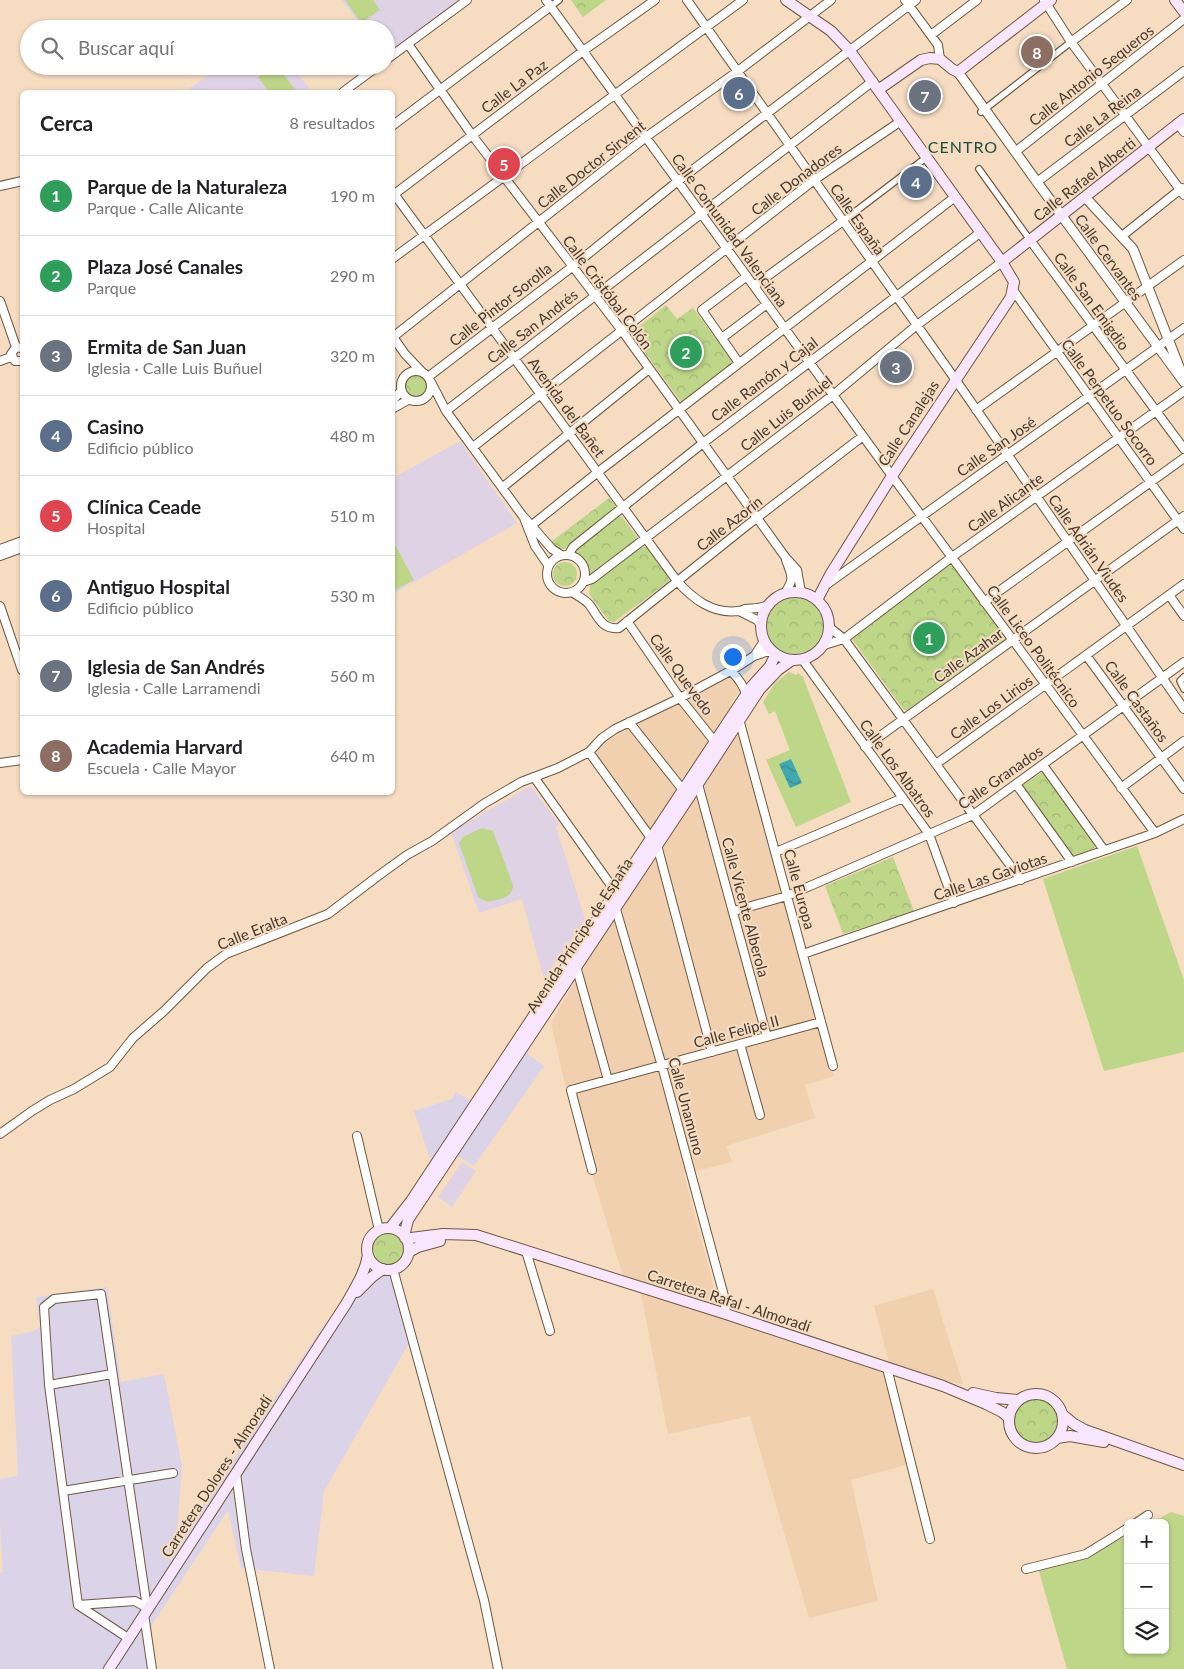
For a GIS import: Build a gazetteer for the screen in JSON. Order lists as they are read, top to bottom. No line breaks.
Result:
{"streets":{"main road":["Calle Rafael Alberti","Calle Canalejas","Avenida Príncipe de España","Carretera Rafal - Almoradí","Carretera Dolores - Almoradí"],"street":["Calle Antonio Sequeros","Calle La Paz","Calle La Reina","Calle Doctor Sirvent","Calle Donadores","Calle España","Calle Comunidad Valenciana","Calle Cervantes","Calle Cristóbal Colón","Calle San Emigdio","Calle Pintor Sorolla","Calle San Andrés","Calle Ramón y Cajal","Calle Perpetuo Socorro","Avenida del Bañet","Calle Luis Buñuel","Calle San José","Calle Alicante","Calle Azorín","Calle Adrián Viudes","Calle Liceo Politécnico","Calle Azahar","Calle Quevedo","Calle Castaños","Calle Los Lirios","Calle Los Albatros","Calle Granados","Calle Las Gaviotas","Calle Europa","Calle Vicente Alberola","Calle Eralta","Calle Felipe II","Calle Unamuno"]},"crossings":[["Calle Antonio Sequeros","Calle Cervantes"],["Calle La Paz","Calle Comunidad Valenciana"],["Calle La Paz","Calle Cristóbal Colón"],["Calle La Reina","Calle Cervantes"],["Calle Doctor Sirvent","Calle España"],["Calle Doctor Sirvent","Calle Comunidad Valenciana"],["Calle Doctor Sirvent","Calle Cristóbal Colón"],["Calle Doctor Sirvent","Avenida del Bañet"],["Calle Donadores","Calle España"],["Calle Donadores","Calle Comunidad Valenciana"],["Calle Donadores","Calle Cristóbal Colón"],["Calle Donadores","Avenida del Bañet"],["Calle Rafael Alberti","Calle Cervantes"],["Calle Rafael Alberti","Calle San Emigdio"],["Calle Rafael Alberti","Calle Luis Buñuel"],["Calle España","Calle Pintor Sorolla"],["Calle España","Calle San Andrés"],["Calle España","Calle Ramón y Cajal"],["Calle España","Calle Luis Buñuel"],["Calle España","Calle Canalejas"],["Calle España","Calle Adrián Viudes"],["Calle Comunidad Valenciana","Calle Pintor Sorolla"],["Calle Comunidad Valenciana","Calle San Andrés"],["Calle Comunidad Valenciana","Calle Ramón y Cajal"],["Calle Comunidad Valenciana","Calle Luis Buñuel"],["Calle Comunidad Valenciana","Calle Canalejas"],["Calle Comunidad Valenciana","Calle Azorín"],["Calle Comunidad Valenciana","Calle Liceo Politécnico"],["Calle Cervantes","Calle San José"],["Calle Cristóbal Colón","Calle Pintor Sorolla"],["Calle Cristóbal Colón","Calle San Andrés"],["Calle Cristóbal Colón","Calle Ramón y Cajal"],["Calle Cristóbal Colón","Avenida del Bañet"],["Calle Cristóbal Colón","Calle Luis Buñuel"],["Calle Cristóbal Colón","Calle Canalejas"],["Calle Cristóbal Colón","Calle Azorín"],["Calle Cristóbal Colón","Calle Los Albatros"],["Calle Cristóbal Colón","Avenida Príncipe de España"],["Calle San Emigdio","Calle San José"],["Calle San Emigdio","Calle Alicante"],["Calle Pintor Sorolla","Avenida del Bañet"],["Calle San Andrés","Avenida del Bañet"],["Calle Ramón y Cajal","Avenida del Bañet"],["Calle Ramón y Cajal","Calle Luis Buñuel"],["Calle Perpetuo Socorro","Calle Canalejas"],["Calle Perpetuo Socorro","Calle San José"],["Calle Perpetuo Socorro","Calle Alicante"],["Calle Perpetuo Socorro","Calle Azahar"],["Avenida del Bañet","Calle Luis Buñuel"],["Avenida del Bañet","Calle Canalejas"],["Avenida del Bañet","Calle Azorín"],["Avenida del Bañet","Calle Los Albatros"],["Avenida del Bañet","Avenida Príncipe de España"],["Calle Canalejas","Calle San José"],["Calle Canalejas","Calle Adrián Viudes"],["Calle Canalejas","Calle Liceo Politécnico"],["Calle Canalejas","Calle Los Albatros"],["Calle Canalejas","Avenida Príncipe de España"],["Calle San José","Calle Adrián Viudes"],["Calle San José","Calle Liceo Politécnico"],["Calle Alicante","Calle Adrián Viudes"],["Calle Alicante","Calle Liceo Politécnico"],["Calle Azorín","Calle Quevedo"],["Calle Adrián Viudes","Calle Azahar"],["Calle Adrián Viudes","Calle Los Lirios"],["Calle Adrián Viudes","Calle Granados"],["Calle Liceo Politécnico","Calle Azahar"],["Calle Liceo Politécnico","Calle Los Lirios"],["Calle Liceo Politécnico","Calle Granados"],["Calle Liceo Politécnico","Calle Las Gaviotas"],["Calle Azahar","Calle Los Albatros"],["Calle Quevedo","Calle Eralta"],["Calle Quevedo","Avenida Príncipe de España"],["Calle Castaños","Calle Los Lirios"],["Calle Castaños","Calle Granados"],["Calle Los Albatros","Calle Granados"],["Calle Los Albatros","Calle Las Gaviotas"],["Calle Los Albatros","Avenida Príncipe de España"],["Calle Granados","Calle Europa"],["Calle Granados","Calle Vicente Alberola"],["Calle Las Gaviotas","Calle Europa"],["Calle Europa","Avenida Príncipe de España"],["Calle Europa","Calle Felipe II"],["Calle Vicente Alberola","Avenida Príncipe de España"],["Calle Vicente Alberola","Calle Felipe II"],["Avenida Príncipe de España","Calle Unamuno"],["Avenida Príncipe de España","Carretera Rafal - Almoradí"],["Calle Felipe II","Calle Unamuno"],["Calle Unamuno","Carretera Rafal - Almoradí"]],"districts":["CENTRO"],"page":{"search":"Buscar aquí","pins":["8","6","7","5","4","2","3","1"],"heading":["Cerca","8 resultados"],"list":[{"mark":"1","name":"Parque de la Naturaleza","note":"Parque · Calle Alicante","value":"190 m"},{"mark":"2","name":"Plaza José Canales","note":"Parque","value":"290 m"},{"mark":"3","name":"Ermita de San Juan","note":"Iglesia · Calle Luis Buñuel","value":"320 m"},{"mark":"4","name":"Casino","note":"Edificio público","value":"480 m"},{"mark":"5","name":"Clínica Ceade","note":"Hospital","value":"510 m"},{"mark":"6","name":"Antiguo Hospital","note":"Edificio público","value":"530 m"},{"mark":"7","name":"Iglesia de San Andrés","note":"Iglesia · Calle Larramendi","value":"560 m"},{"mark":"8","name":"Academia Harvard","note":"Escuela · Calle Mayor","value":"640 m"}],"map_buttons":["+","−"]}}
